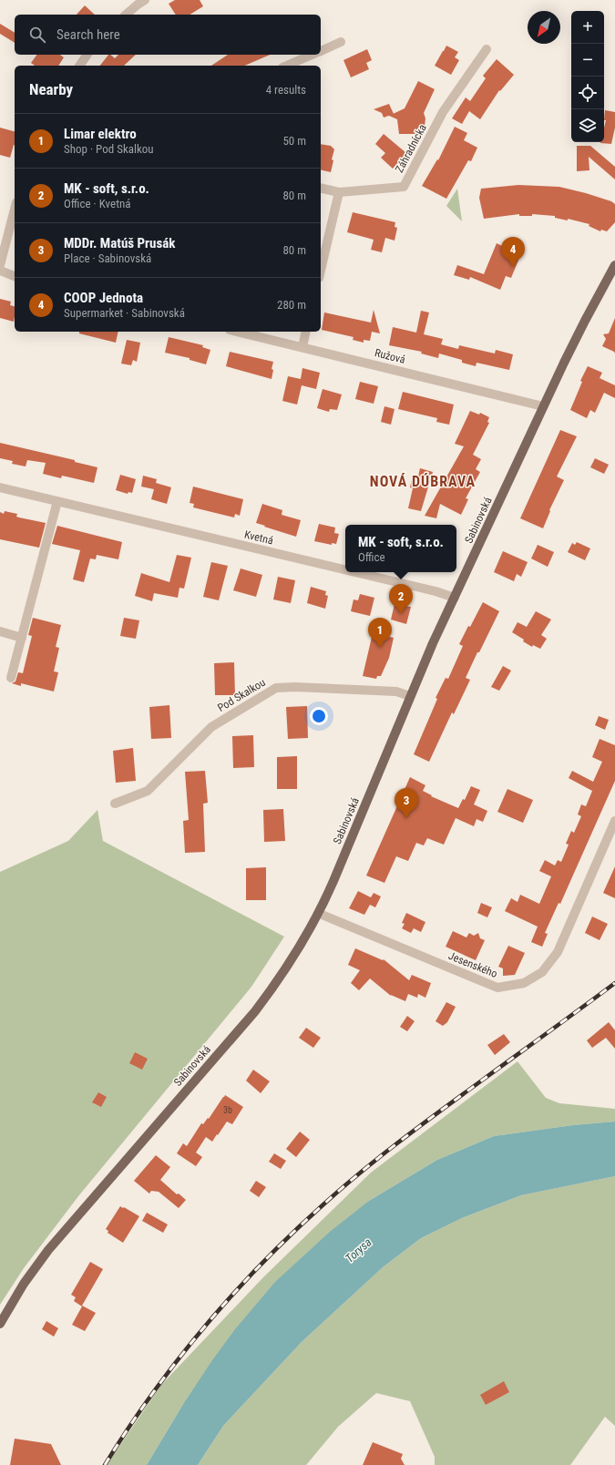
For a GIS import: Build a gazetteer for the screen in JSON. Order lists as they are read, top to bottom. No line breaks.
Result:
{"streets":{"main road":["Sabinovská"],"street":["Záhradnícka","Ružová","Kvetná","Pod Skalkou","Jesenského"]},"crossings":[["Ružová","Sabinovská"],["Sabinovská","Kvetná"],["Sabinovská","Pod Skalkou"],["Sabinovská","Jesenského"]],"districts":["NOVÁ DÚBRAVA"],"water":["Torysa"],"house_numbers":["3b"],"north":"bottom left","page":{"map_buttons":["+","−"],"search":"Search here","heading":["Nearby","4 results"],"list":[{"mark":"1","name":"Limar elektro","note":"Shop · Pod Skalkou","value":"50 m"},{"mark":"2","name":"MK - soft, s.r.o.","note":"Office · Kvetná","value":"80 m"},{"mark":"3","name":"MDDr. Matúš Prusák","note":"Place · Sabinovská","value":"80 m"},{"mark":"4","name":"COOP Jednota","note":"Supermarket · Sabinovská","value":"280 m"}],"pins":["4","2","1","3"],"popup":["MK - soft, s.r.o.","Office"]}}
